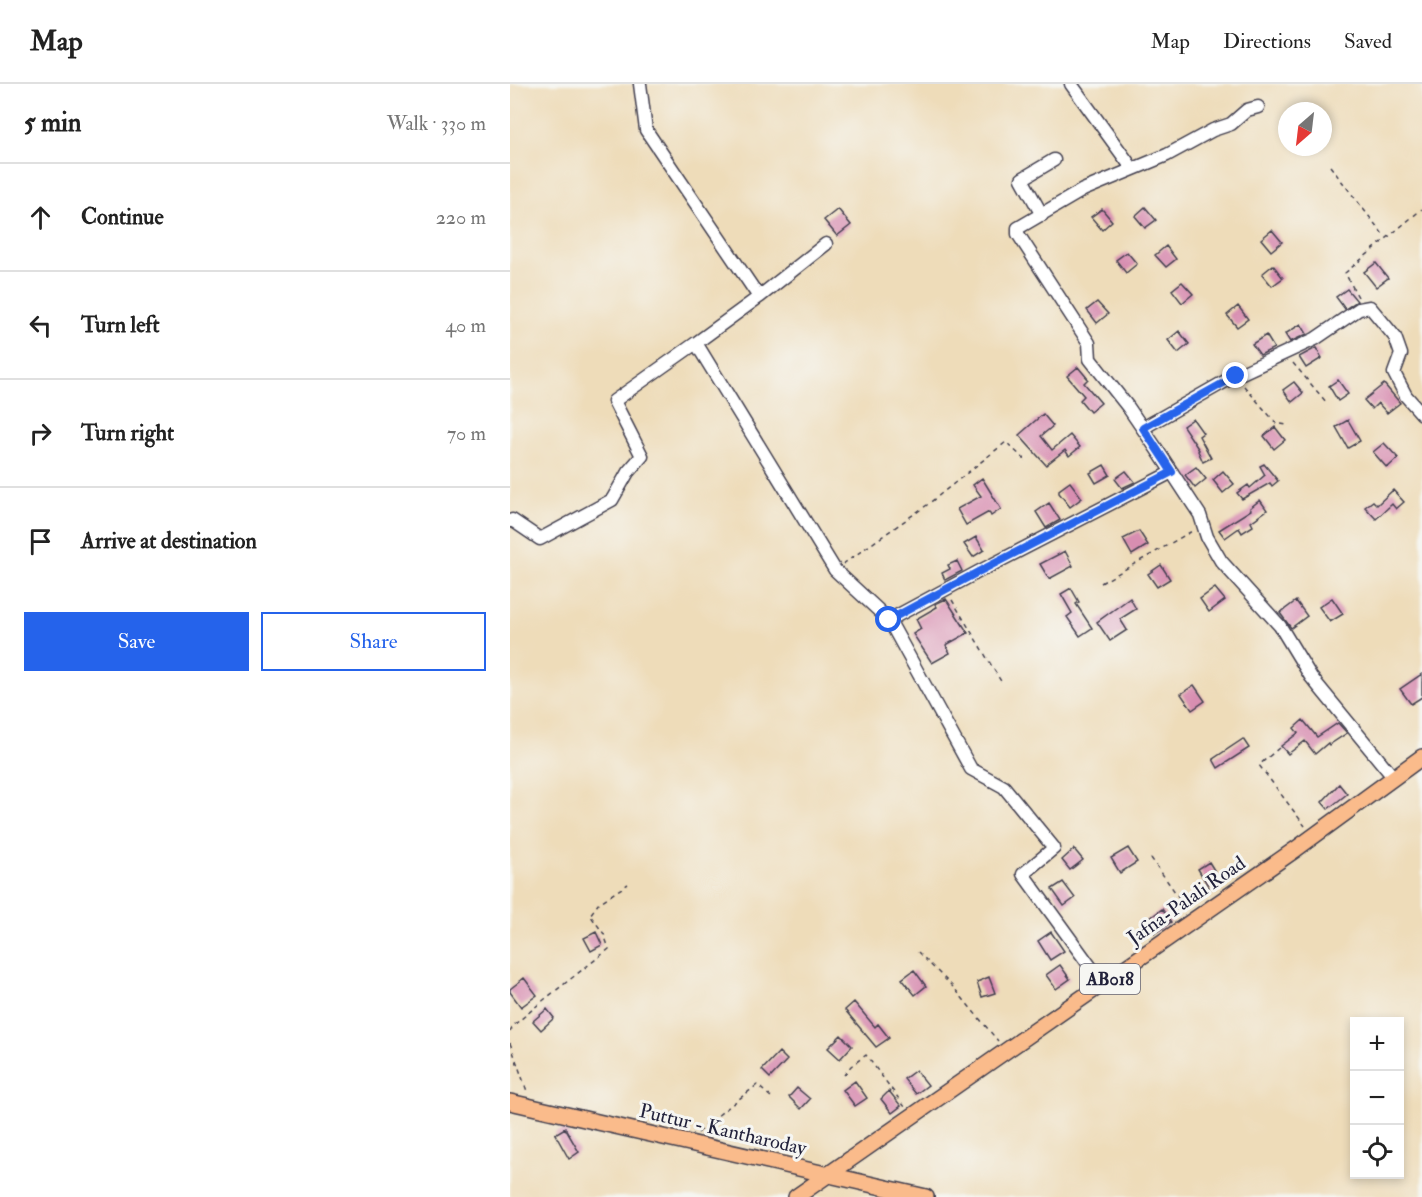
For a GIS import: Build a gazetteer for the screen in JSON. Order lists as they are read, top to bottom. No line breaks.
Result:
{"streets":{"main road":["Jafna-Palali Road","AB018","Puttur - Kantharoday"]},"crossings":[["Jafna-Palali Road","Puttur - Kantharoday"]],"north":"bottom left","page":{"header":"Map","nav":["Map","Directions","Saved"],"heading":["5 min","Walk · 330 m"],"list":[["Continue","220 m"],["Turn left","40 m"],["Turn right","70 m"],"Arrive at destination"],"buttons":["Save","Share"],"map_buttons":["+","−"]}}
